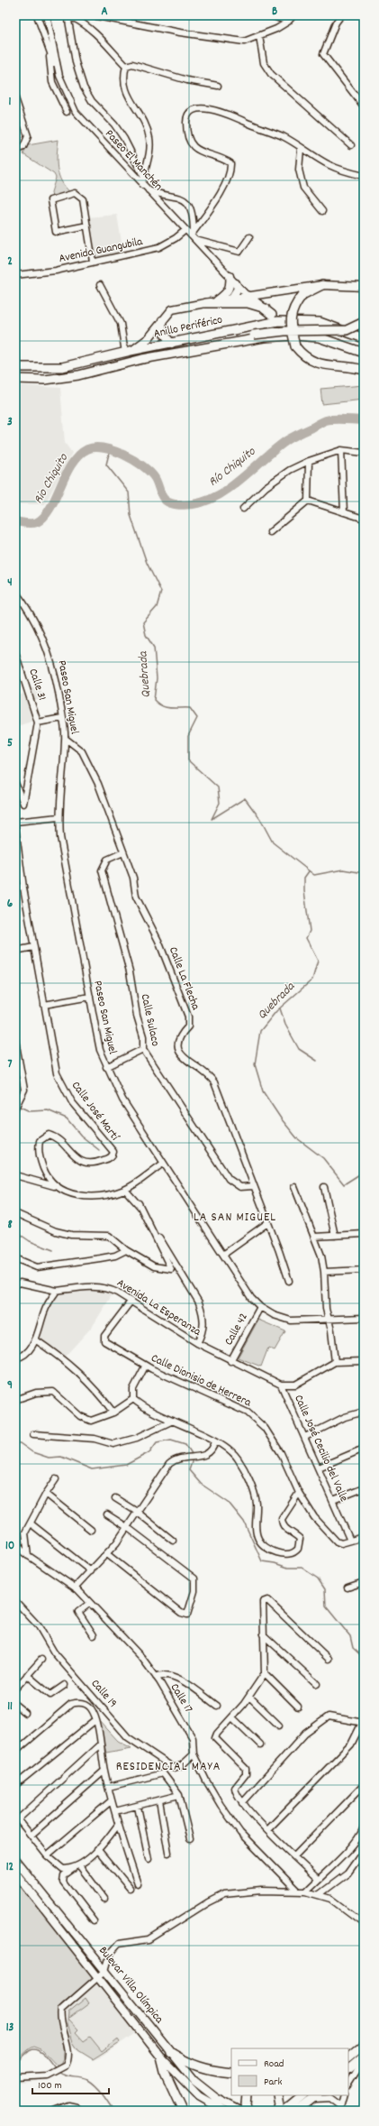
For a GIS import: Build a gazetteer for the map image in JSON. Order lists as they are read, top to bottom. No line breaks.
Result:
{"streets":{"highway":["Anillo Periférico"],"main road":["Bulevar Villa Olímpica"],"street":["Paseo El Manchén","Avenida Guangubila","Calle 31","Paseo San Miguel","Calle La Flecha","Calle Sulaco","Calle José Martí","Avenida La Esperanza","Calle 42","Calle Dionisio de Herrera","Calle José Cecilio del Valle","Calle 19","Calle 17"]},"crossings":[["Paseo El Manchén","Avenida Guangubila"],["Paseo San Miguel","Calle La Flecha"],["Paseo San Miguel","Calle 42"],["Calle La Flecha","Calle Sulaco"],["Avenida La Esperanza","Calle 42"],["Avenida La Esperanza","Calle Dionisio de Herrera"],["Avenida La Esperanza","Calle José Cecilio del Valle"],["Calle Dionisio de Herrera","Calle José Cecilio del Valle"],["Calle 19","Calle 17"]],"districts":["LA SAN MIGUEL","RESIDENCIAL MAYA"],"water":["Río Chiquito","Rio Chiquito","Quebrada"],"legend":["Road","Park"],"scale_bar":"100 m","grid":{"columns":["A","B"],"rows":["1","2","3","4","5","6","7","8","9","10","11","12","13"]}}
